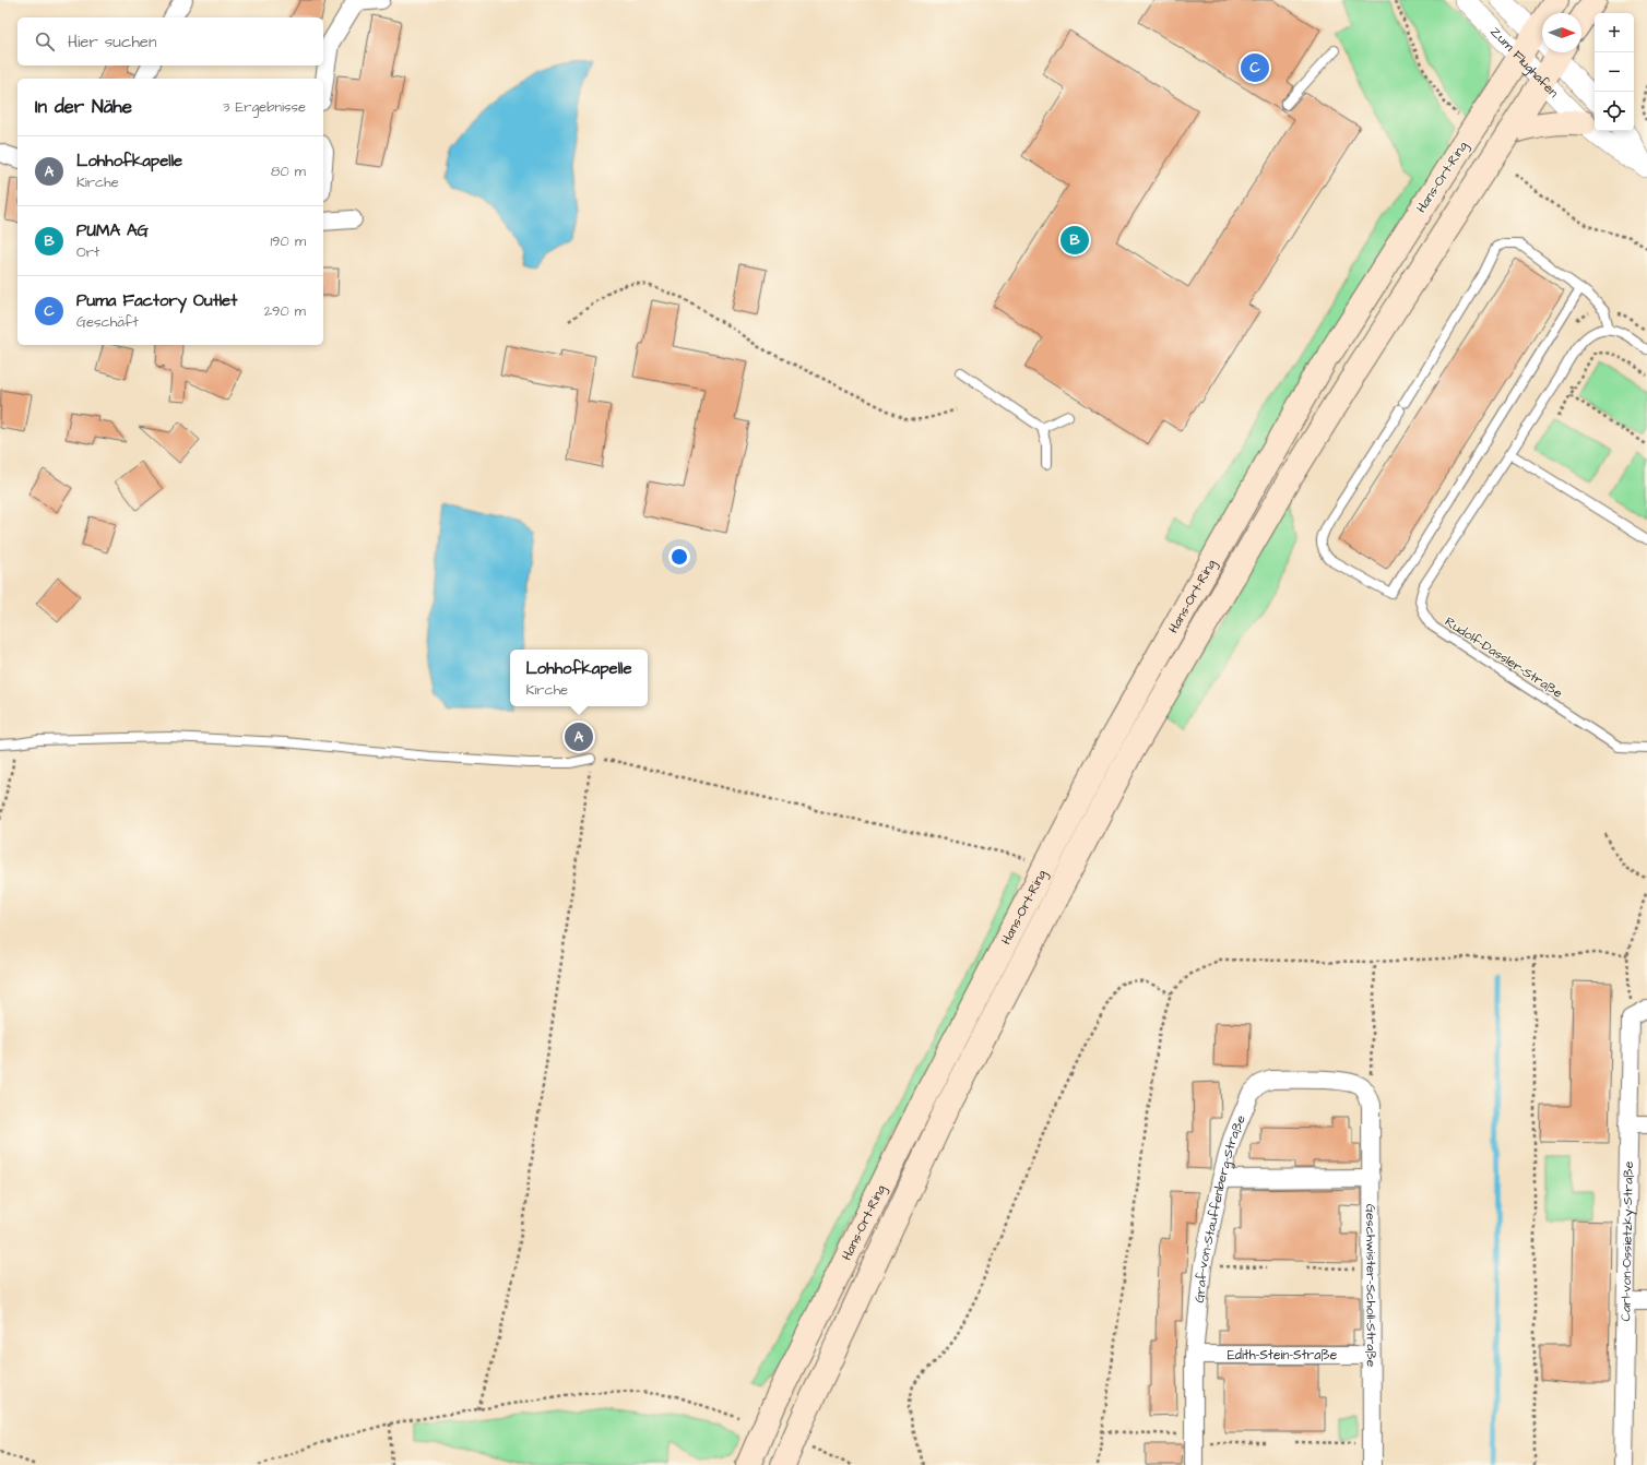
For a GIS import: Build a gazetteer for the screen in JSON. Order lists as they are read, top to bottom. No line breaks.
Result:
{"streets":{"main road":["Hans-Ort-Ring"],"street":["Zum Flughafen","Graf-von-Stauffenberg-Straße","Carl-von-Ossietzky-Straße","Geschwister-Scholl-Straße","Edith-Stein-Straße"],"lane":["Rudolf-Dassler-Straße"]},"crossings":[["Zum Flughafen","Hans-Ort-Ring"],["Graf-von-Stauffenberg-Straße","Geschwister-Scholl-Straße"],["Graf-von-Stauffenberg-Straße","Edith-Stein-Straße"],["Geschwister-Scholl-Straße","Edith-Stein-Straße"]],"north":"right","page":{"map_buttons":["+","−"],"search":"Hier suchen","pins":["C","B","A"],"heading":["In der Nähe","3 Ergebnisse"],"list":[{"mark":"A","name":"Lohhofkapelle","note":"Kirche","value":"80 m"},{"mark":"B","name":"PUMA AG","note":"Ort","value":"190 m"},{"mark":"C","name":"Puma Factory Outlet","note":"Geschäft","value":"290 m"}],"popup":["Lohhofkapelle","Kirche"]}}
